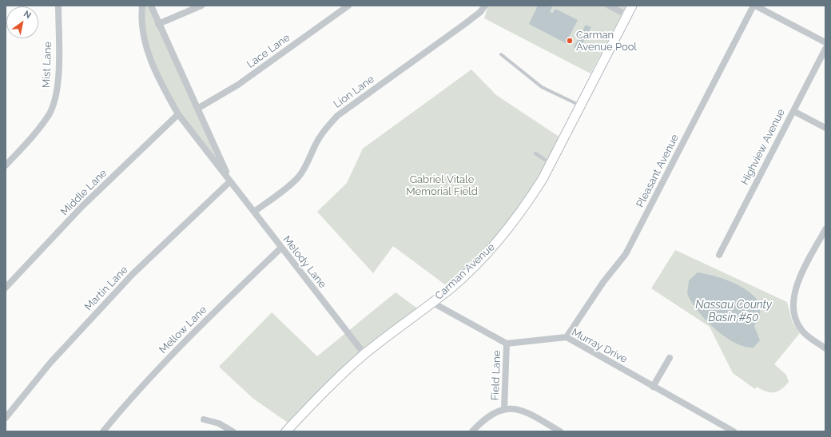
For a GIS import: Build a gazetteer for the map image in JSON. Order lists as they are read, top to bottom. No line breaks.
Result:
{"streets":{"main road":["Carman Avenue"],"street":["Lace Lane","Mist Lane","Lion Lane","Highview Avenue","Pleasant Avenue","Middle Lane","Melody Lane","Martin Lane","Mellow Lane","Murray Drive","Field Lane"]},"crossings":[["Lace Lane","Melody Lane"],["Lion Lane","Melody Lane"],["Pleasant Avenue","Murray Drive"],["Middle Lane","Melody Lane"],["Melody Lane","Carman Avenue"],["Melody Lane","Martin Lane"],["Melody Lane","Mellow Lane"],["Murray Drive","Field Lane"]],"water":["Nassau County Basin #50"],"parks":["Gabriel Vitale Memorial Field"],"places":["Carman Avenue Pool"],"north":"top right"}
